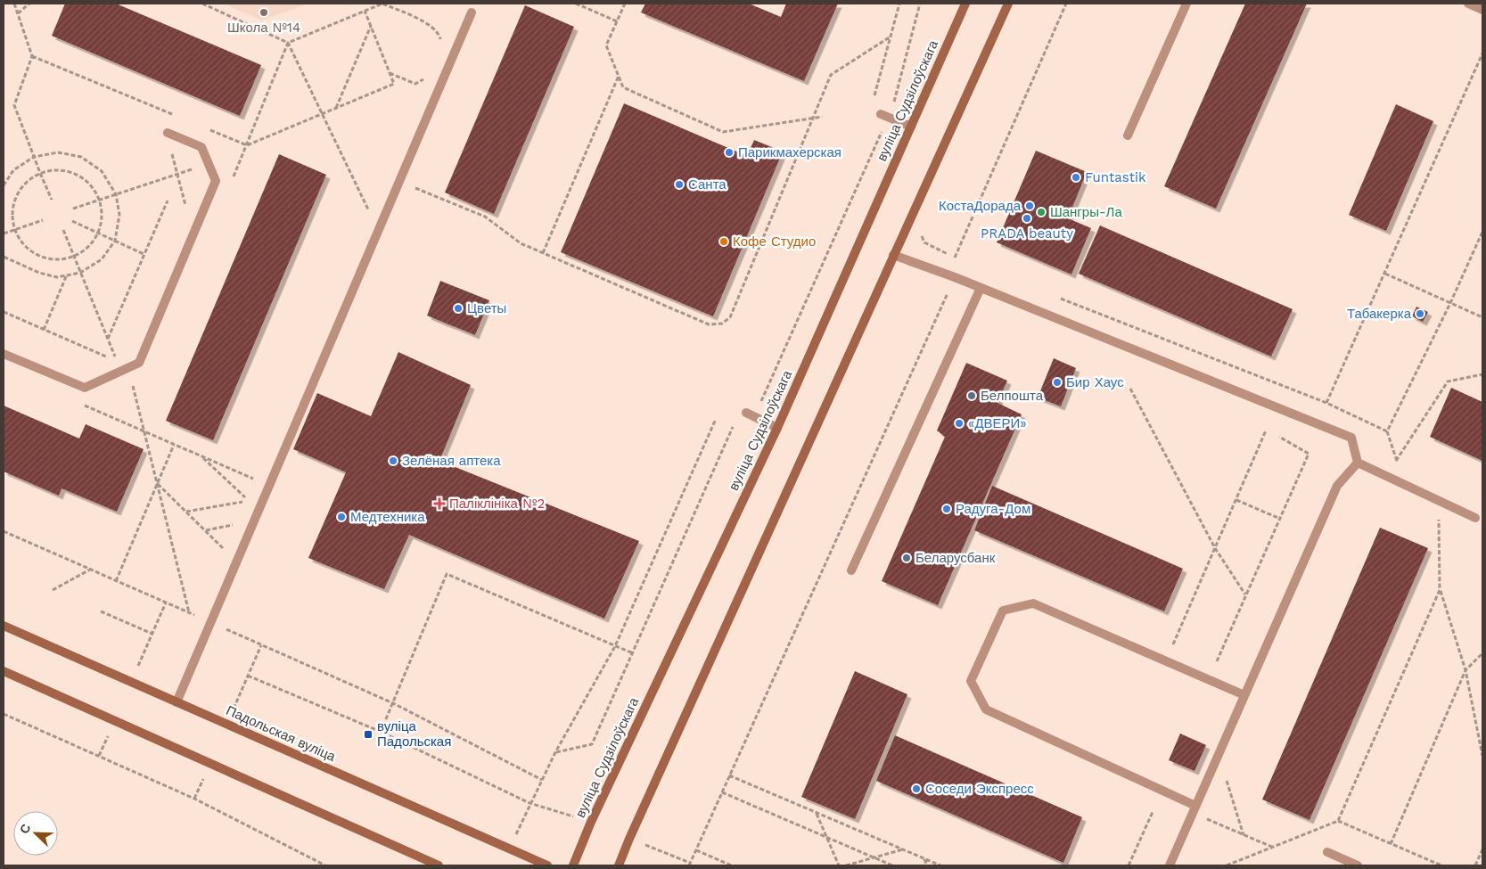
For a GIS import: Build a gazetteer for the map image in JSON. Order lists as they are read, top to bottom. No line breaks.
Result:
{"streets":{"main road":["вуліца Судзілоўскага","Падольская вуліца"]},"places":{"other":["Школа №14","Парикмахерская","Funtastik","Санта","КостаДорада","Шангры-Ла","PRADA beauty","Кофе Студио","Цветы","Табакерка","Бир Хаус","Белпошта","«ДВЕРИ»","Зелёная аптека","Радуга-Дом","Медтехника","Беларусбанк","Соседи Экспресс"],"health":["Паліклініка №2"],"transit":["вуліца Падольская"]},"north":"top left"}
